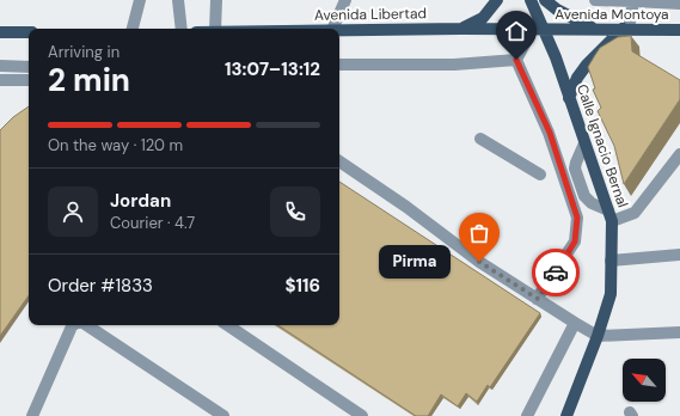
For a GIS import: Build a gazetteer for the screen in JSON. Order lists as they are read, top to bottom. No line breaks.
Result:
{"streets":{"main road":["Avenida Libertad","Avenida Montoya","Calle Ignacio Bernal"]},"crossings":[["Avenida Libertad","Avenida Montoya"],["Avenida Libertad","Calle Ignacio Bernal"],["Avenida Montoya","Calle Ignacio Bernal"]],"places":["Pirma"],"north":"top left","page":{"heading":["2 min","Arriving in","13:07–13:12"],"panel":["Jordan","Courier · 4.7","Order #1833","$116"],"bar":"On the way · 120 m","bubble":"Pirma"}}
